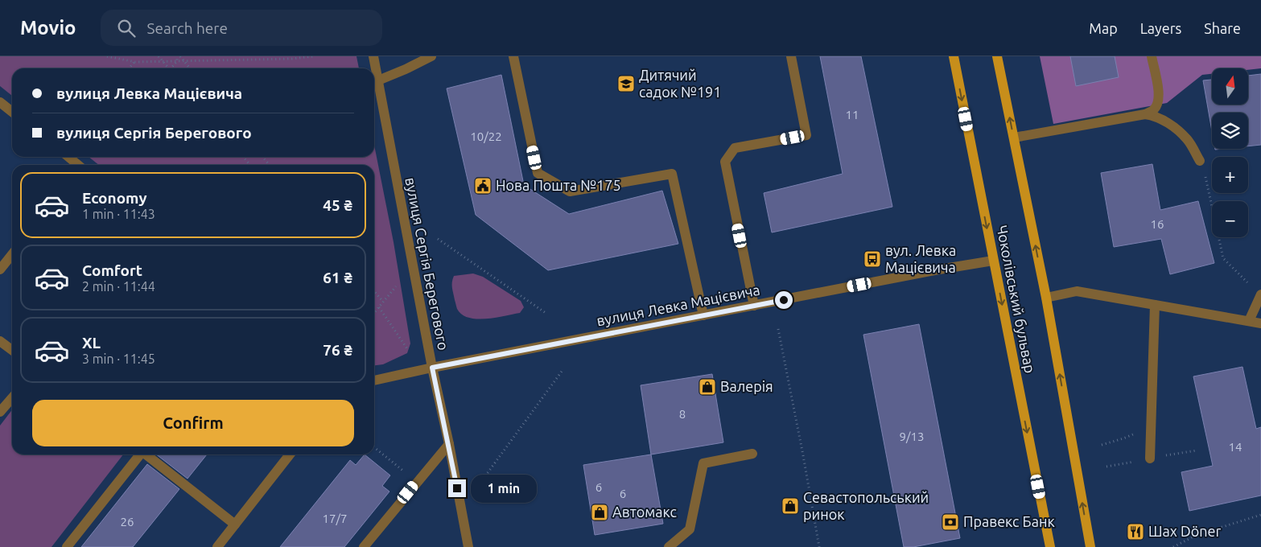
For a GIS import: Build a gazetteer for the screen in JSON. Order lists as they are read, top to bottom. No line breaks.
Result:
{"streets":{"main road":["Чоколівський бульвар"],"street":["вулиця Сергія Берегового","вулиця Левка Мацієвича"]},"crossings":[["вулиця Сергія Берегового","вулиця Левка Мацієвича"],["Чоколівський бульвар","вулиця Левка Мацієвича"]],"places":{"school or university":["Дитячий садок №191"],"public building":["Нова Пошта №175"],"bus stop":["вул. Левка Мацієвича"],"shop":["Валерія","Севастопольський ринок","Автомакс"],"bank":["Правекс Банк"],"restaurant":["Шах Döner"]},"house_numbers":["11","10/22","16","8","9/13","14","6","6","17/7","26"],"north":"top","page":{"header":"Movio","search":"Search here","nav":["Map","Layers","Share"],"map_buttons":["+","−"],"banner":["вулиця Левка Мацієвича","вулиця Сергія Берегового"],"list":[{"name":"Economy","note":"1 min · 11:43","value":"45 ₴"},{"name":"Comfort","note":"2 min · 11:44","value":"61 ₴"},{"name":"XL","note":"3 min · 11:45","value":"76 ₴"}],"buttons":"Confirm","bubble":"1 min"}}
